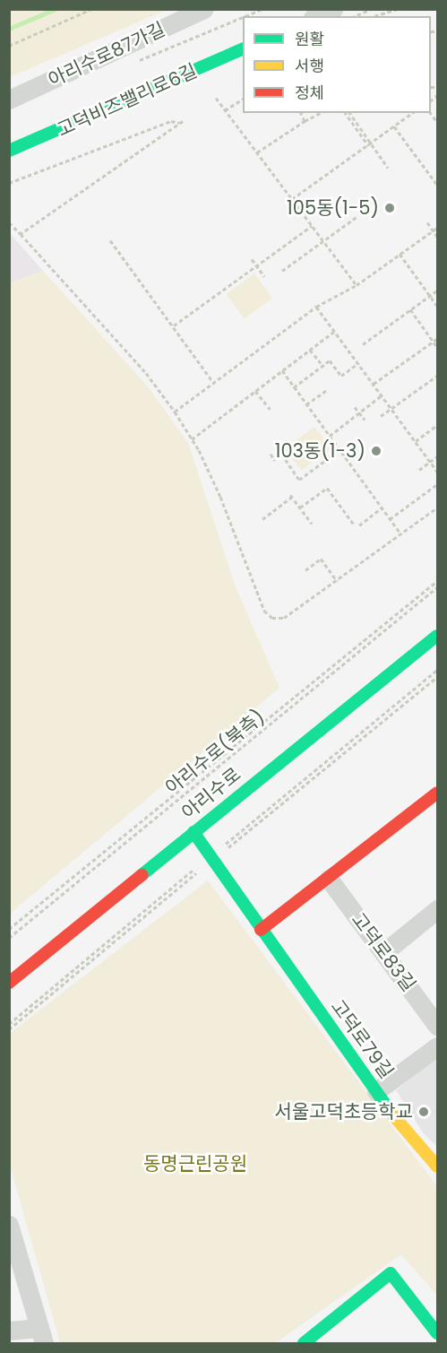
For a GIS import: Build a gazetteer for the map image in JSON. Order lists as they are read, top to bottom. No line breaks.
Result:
{"streets":{"street":["아리수로87가길","고덕비즈밸리로6길","아리수로","고덕로83길","고덕로79길"],"path":["아리수로(북측)"]},"crossings":[["아리수로","고덕로79길"]],"parks":["동명근린공원"],"places":["105동(1-5)","103동(1-3)","서울고덕초등학교"],"legend":["원활","서행","정체"]}
